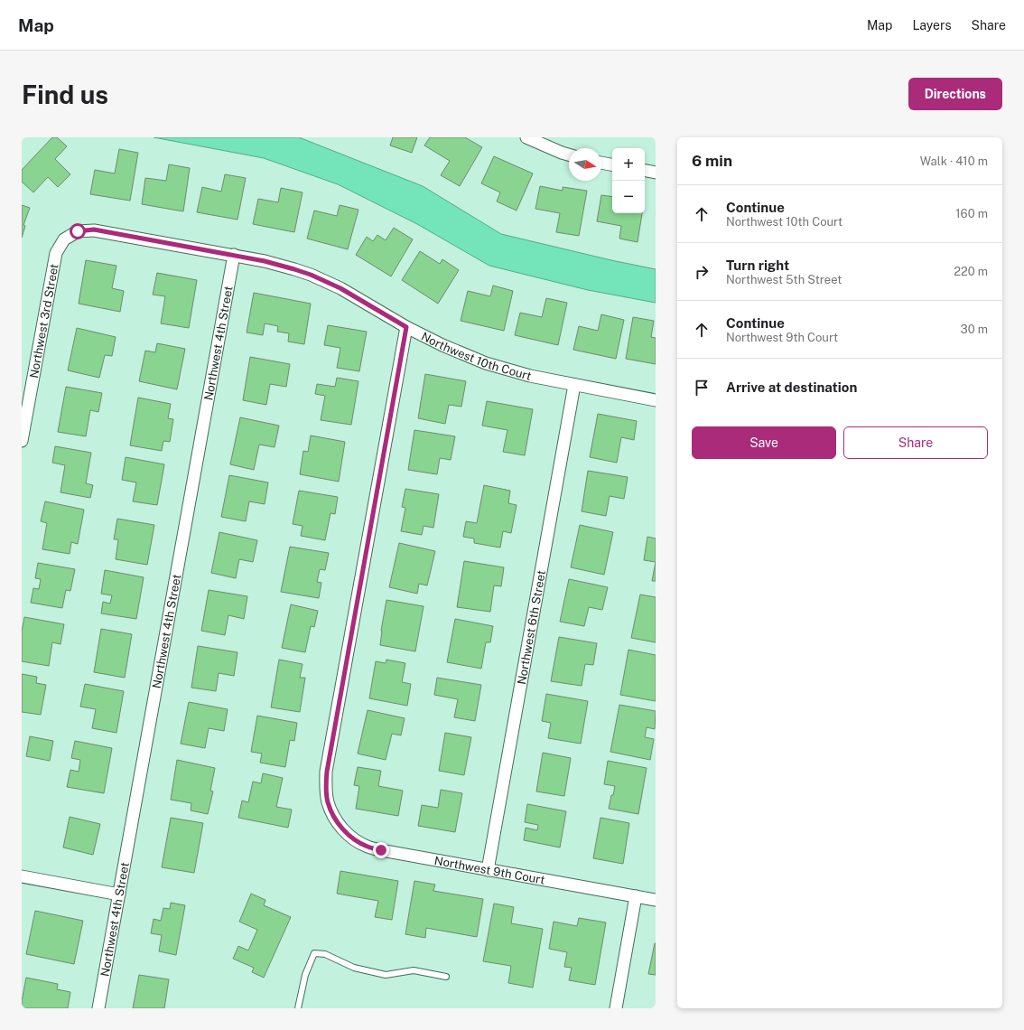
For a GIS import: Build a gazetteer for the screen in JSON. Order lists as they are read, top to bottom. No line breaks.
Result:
{"streets":{"street":["Northwest 3rd Street","Northwest 4th Street","Northwest 10th Court","Northwest 6th Street","Northwest 9th Court"]},"crossings":[["Northwest 3rd Street","Northwest 10th Court"],["Northwest 4th Street","Northwest 10th Court"],["Northwest 10th Court","Northwest 6th Street"],["Northwest 10th Court","Northwest 9th Court"],["Northwest 6th Street","Northwest 9th Court"]],"north":"right","page":{"header":"Map","nav":["Map","Layers","Share"],"buttons":["Directions",["Save","Share"]],"title":"Find us","heading":["6 min","Walk · 410 m"],"map_buttons":["+","−"],"list":[["Continue","Northwest 10th Court","160 m"],["Turn right","Northwest 5th Street","220 m"],["Continue","Northwest 9th Court","30 m"],"Arrive at destination"]}}
